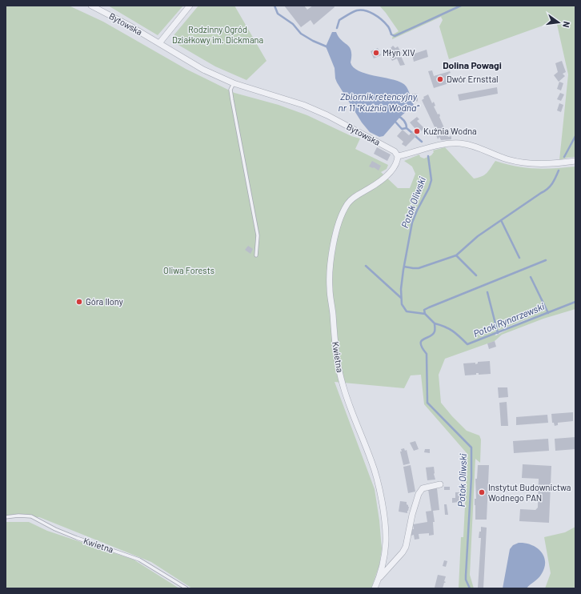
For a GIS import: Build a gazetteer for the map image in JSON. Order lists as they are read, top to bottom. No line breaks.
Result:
{"streets":{"street":["Bytowska","Kwietna"]},"crossings":[["Bytowska","Kwietna"]],"districts":["Dolina Powagi"],"water":["Zbiornik retencyjny nr 11 \"Kuźnia Wodna\"","Potok Oliwski","Potok Rynarzewski"],"parks":["Rodzinny Ogród Działkowy im. Dickmana","Oliwa Forests"],"places":["Młyn XIV","Dwór Ernsttal","Kuźnia Wodna","Góra Ilony","Instytut Budownictwa Wodnego PAN"],"north":"right"}
